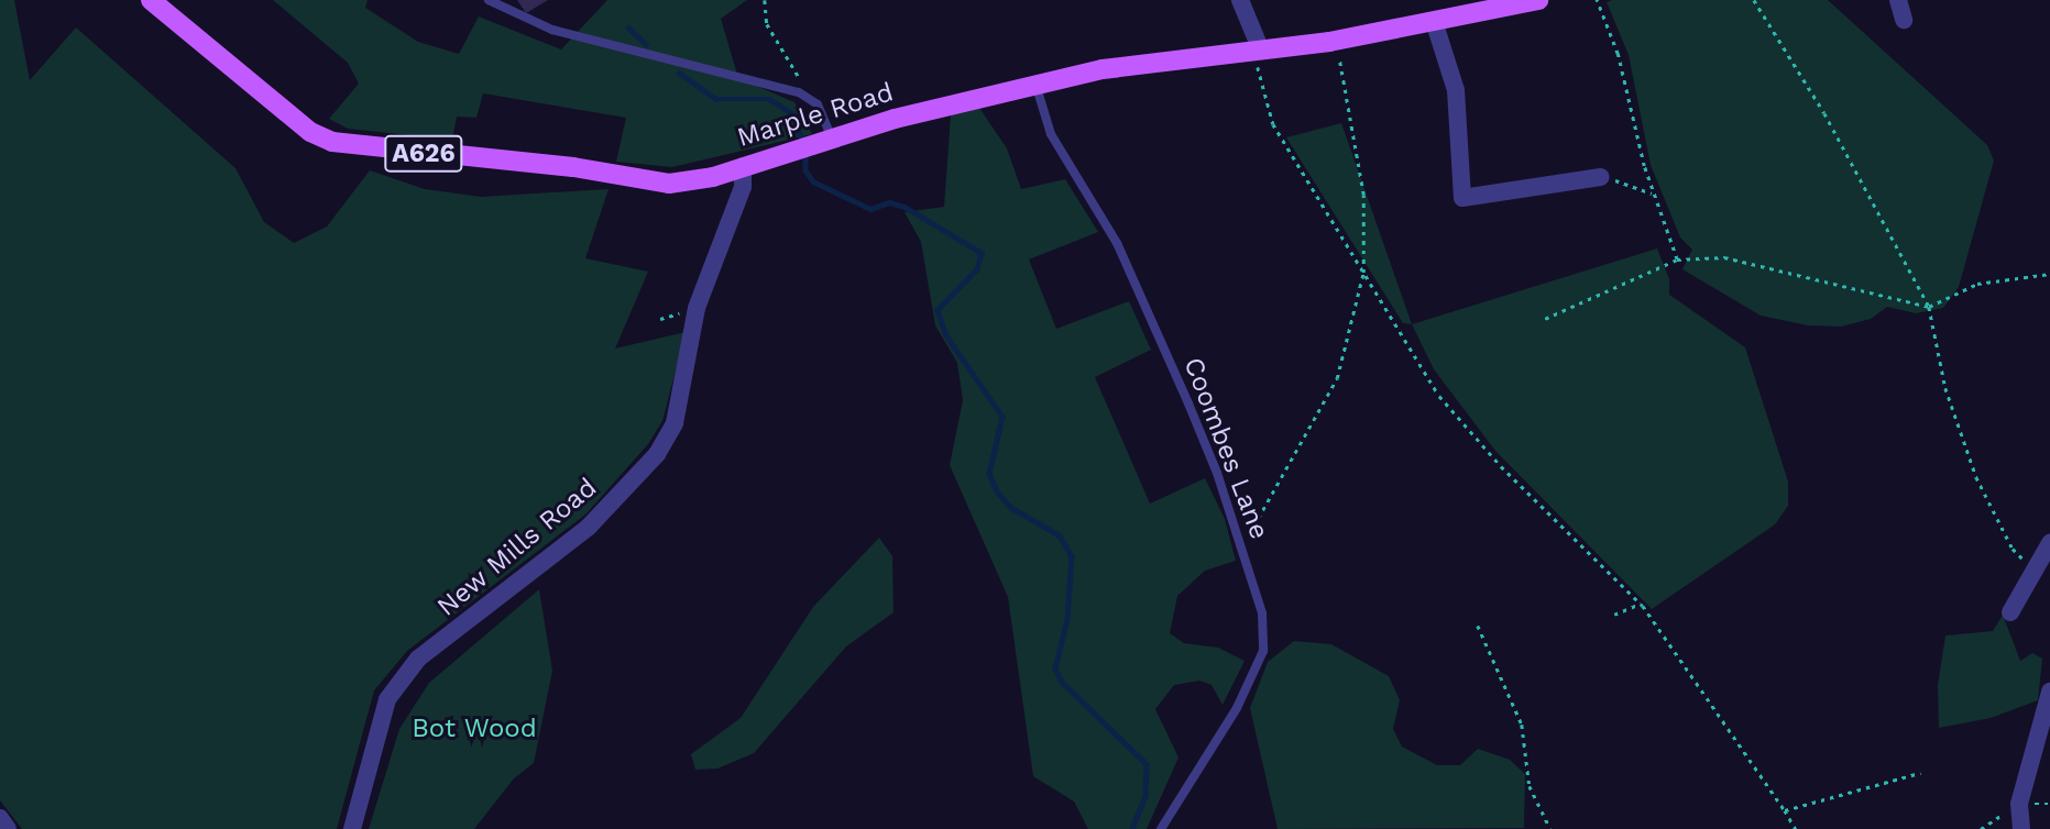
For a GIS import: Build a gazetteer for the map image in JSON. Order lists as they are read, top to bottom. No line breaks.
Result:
{"streets":{"main road":["Marple Road","A626"],"street":["New Mills Road"],"lane":["Coombes Lane"]},"crossings":[["Marple Road","Coombes Lane"],["Marple Road","New Mills Road"]],"parks":["Bot Wood"]}
